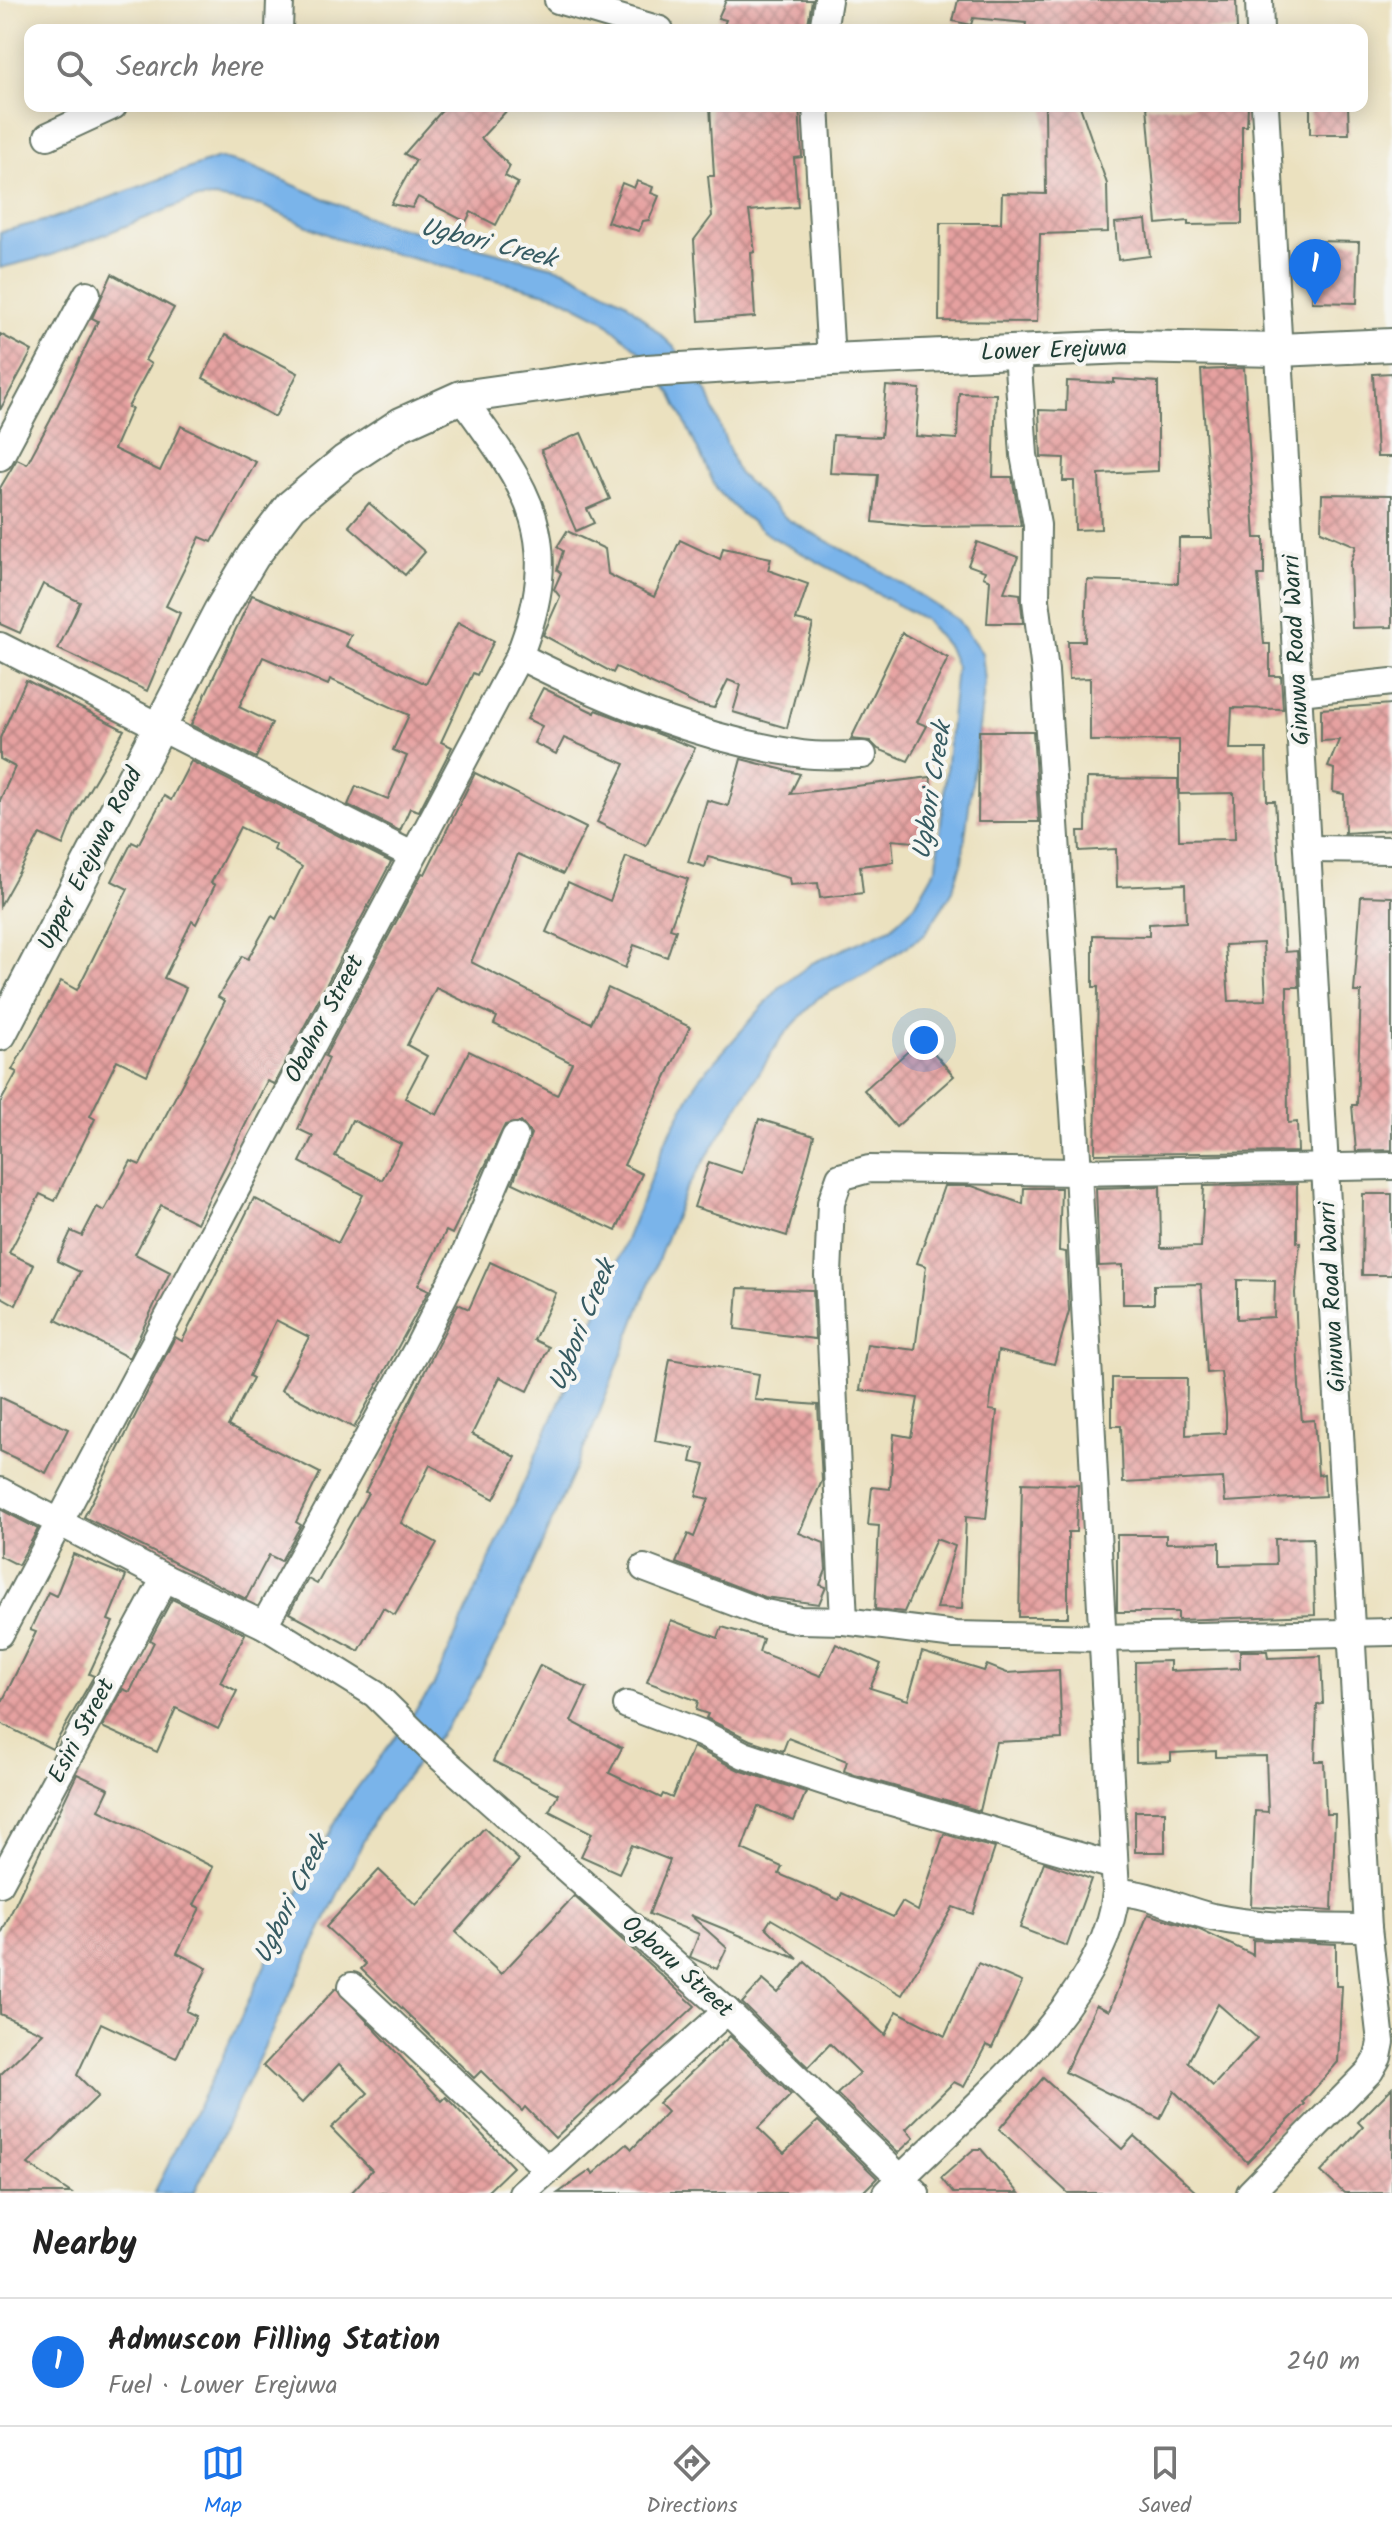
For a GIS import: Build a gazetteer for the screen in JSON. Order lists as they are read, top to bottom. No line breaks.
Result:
{"streets":{"street":["Lower Erejuwa","Ginuwa Road Warri","Upper Erejuwa Road","Obahor Street","Esiri Street","Ogboru Street"]},"crossings":[["Lower Erejuwa","Ginuwa Road Warri"],["Lower Erejuwa","Upper Erejuwa Road"],["Lower Erejuwa","Obahor Street"],["Upper Erejuwa Road","Obahor Street"],["Obahor Street","Ogboru Street"],["Esiri Street","Ogboru Street"]],"water":["Ugbori Creek"],"page":{"search":"Search here","pins":"1","heading":"Nearby","list":[{"mark":"1","name":"Admuscon Filling Station","note":"Fuel · Lower Erejuwa","value":"240 m"}],"nav":["Map","Directions","Saved"]}}
